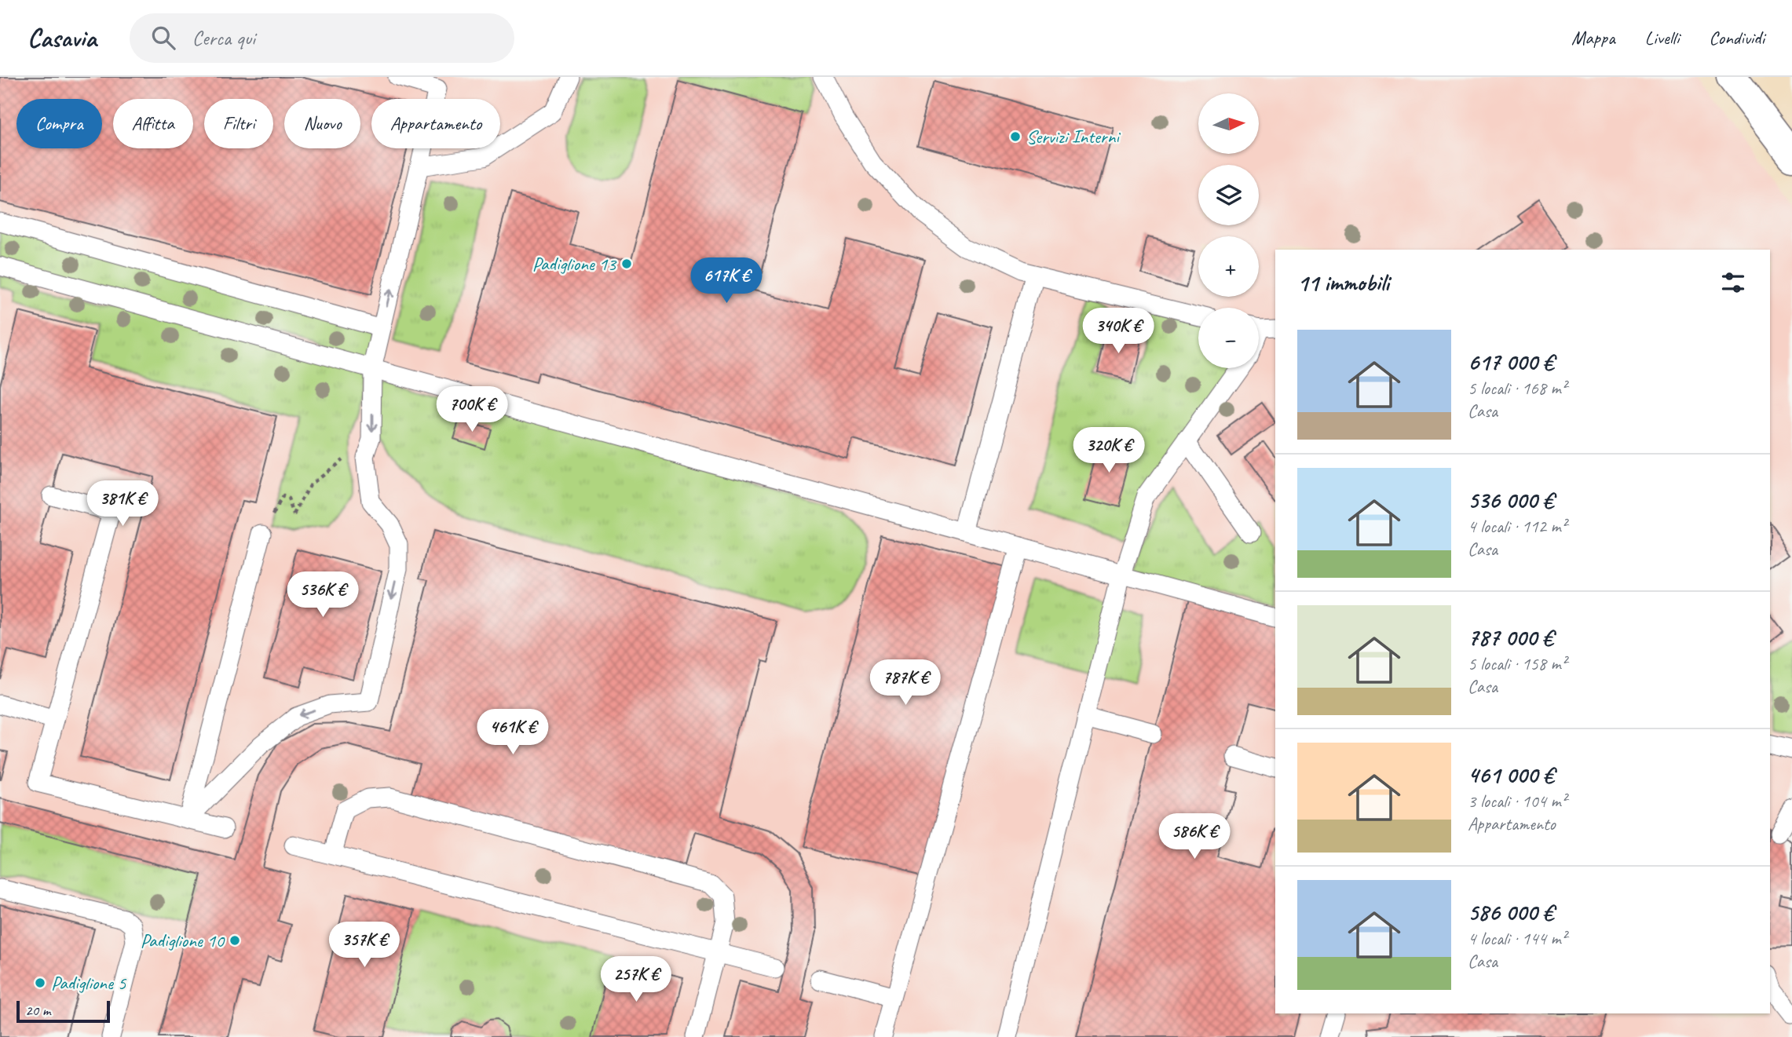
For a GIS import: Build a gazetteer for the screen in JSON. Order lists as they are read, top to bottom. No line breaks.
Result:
{"places":["Servizi Interni","Padiglione 13","Padiglione 10","Padiglione 5"],"scale_bar":"20 m","north":"right","page":{"header":"Casavia","search":"Cerca qui","nav":["Mappa","Livelli","Condividi"],"map_buttons":["+","−"],"chip":["Compra","Affitta","Filtri","Nuovo","Appartamento"],"heading":"11 immobili","price":["617K €","340K €","700K €","320K €","381K €","536K €","787K €","461K €","586K €","357K €","257K €"],"list":[{"name":"617 000 €","note":"5 locali · 168 m² · Casa"},{"name":"536 000 €","note":"4 locali · 112 m² · Casa"},{"name":"787 000 €","note":"5 locali · 158 m² · Casa"},{"name":"461 000 €","note":"3 locali · 104 m² · Appartamento"},{"name":"586 000 €","note":"4 locali · 144 m² · Casa"}],"scale":"20 m"}}
